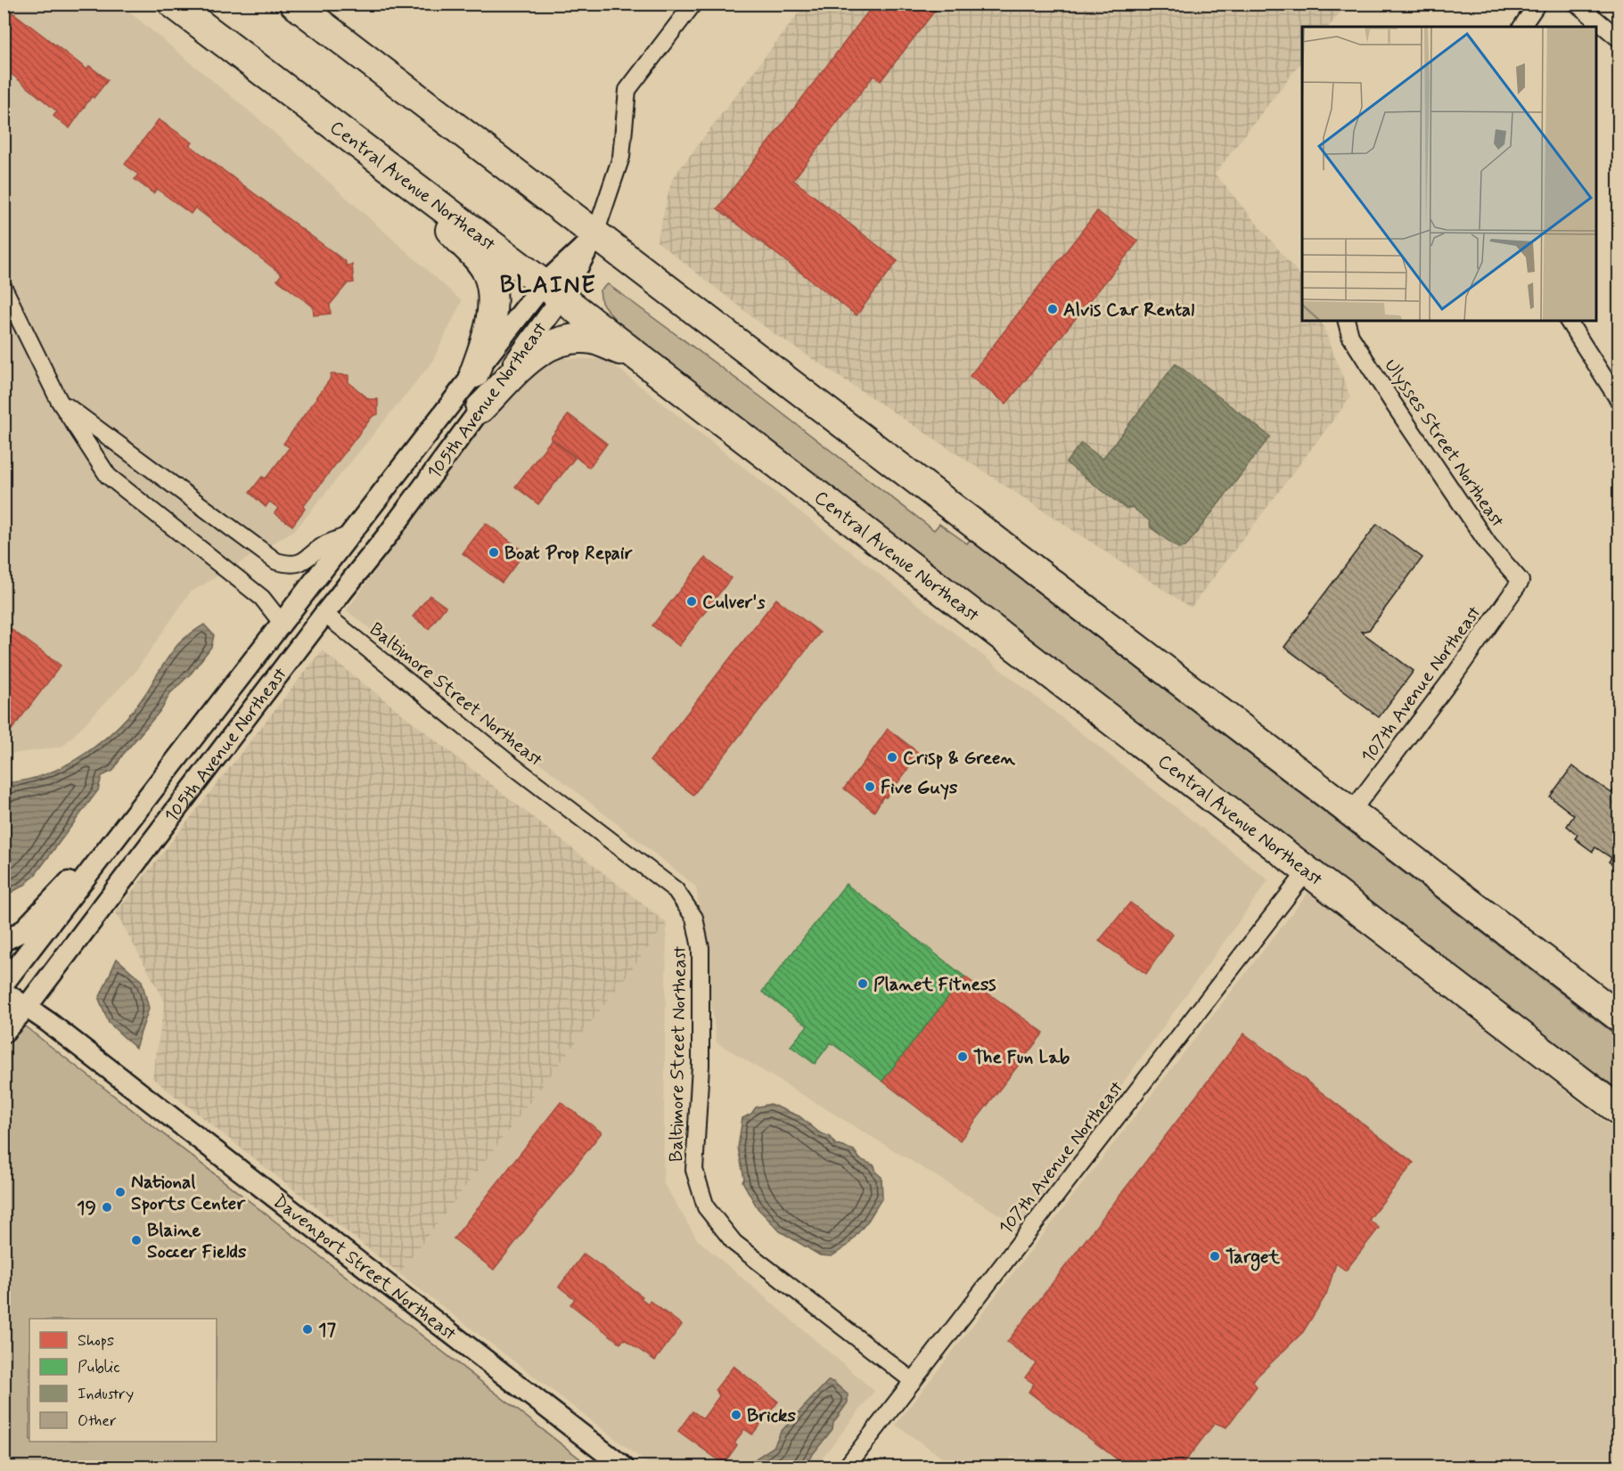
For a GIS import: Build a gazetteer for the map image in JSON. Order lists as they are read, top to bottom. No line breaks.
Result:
{"streets":{"highway":["Central Avenue Northeast"],"street":["105th Avenue Northeast","Ulysses Street Northeast","107th Avenue Northeast","Baltimore Street Northeast","Davenport Street Northeast"]},"crossings":[["Central Avenue Northeast","105th Avenue Northeast"],["Central Avenue Northeast","107th Avenue Northeast"],["105th Avenue Northeast","Baltimore Street Northeast"],["105th Avenue Northeast","Davenport Street Northeast"],["Ulysses Street Northeast","107th Avenue Northeast"],["107th Avenue Northeast","Baltimore Street Northeast"]],"districts":["BLAINE"],"places":["Alvis Car Rental","Boat Prop Repair","Culver's","Crisp & Green","Five Guys","Planet Fitness","The Fun Lab","National Sports Center","19","Blaine Soccer Fields","Target","17","Bricks"],"legend":["Shops","Public","Industry","Other"]}
